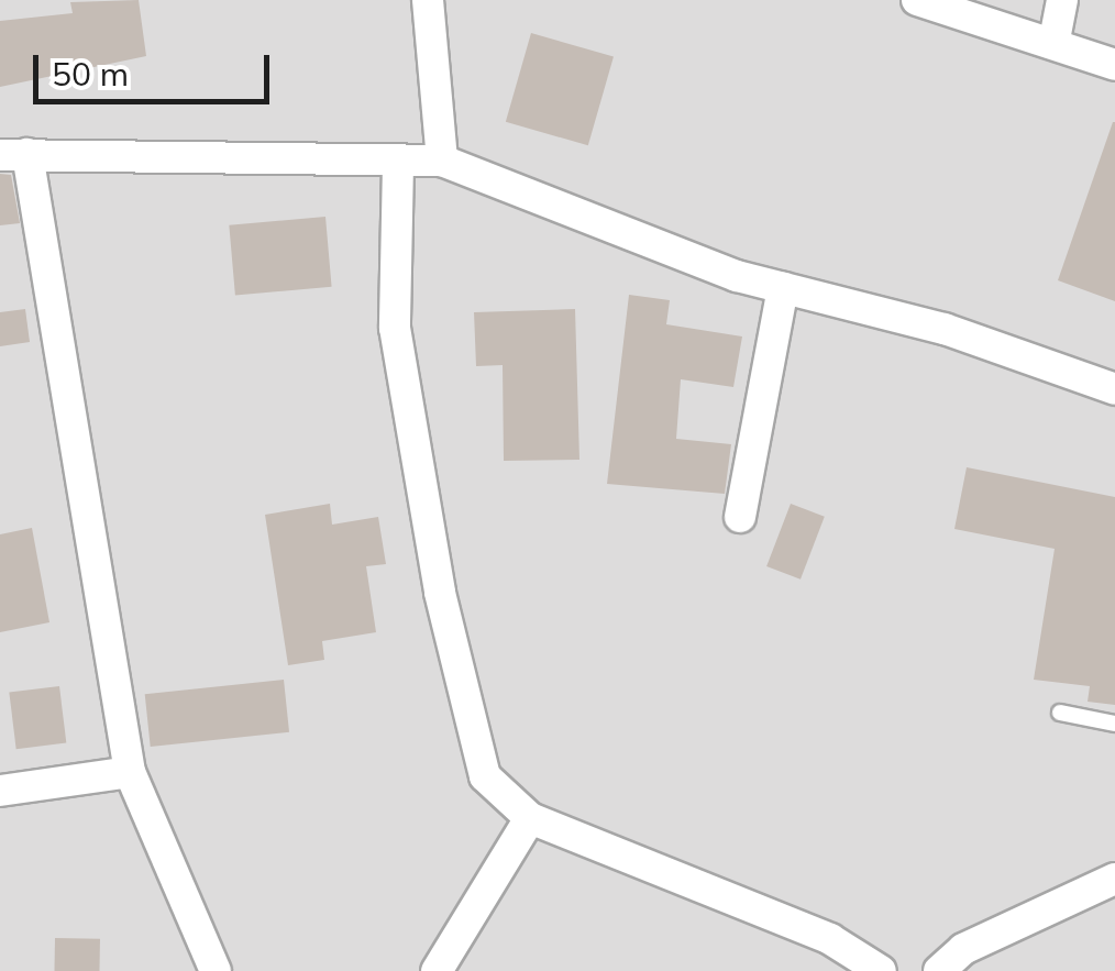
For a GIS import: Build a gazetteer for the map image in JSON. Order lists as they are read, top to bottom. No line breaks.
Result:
{"scale_bar":"50 m"}
